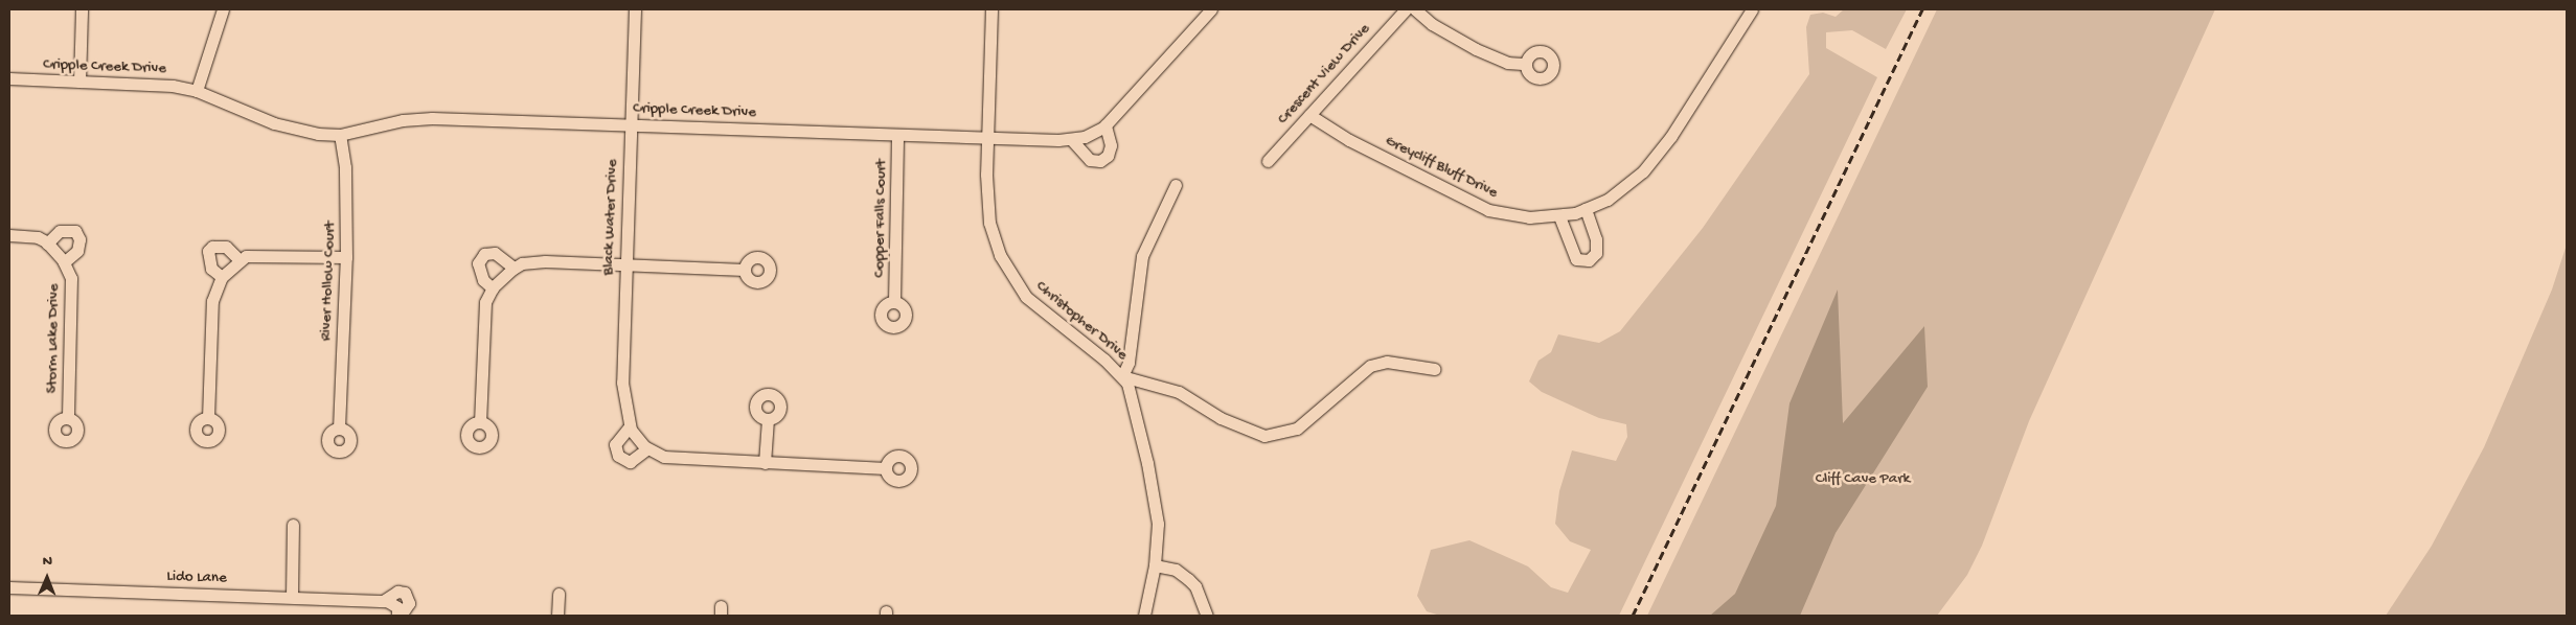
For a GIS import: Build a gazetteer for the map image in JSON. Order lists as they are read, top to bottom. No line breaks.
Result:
{"streets":{"street":["Cripple Creek Drive","Crescent View Drive","Greycliff Bluff Drive","Black Water Drive","Copper Falls Court","River Hollow Court","Christopher Drive","Storm Lake Drive","Lido Lane"]},"crossings":[["Cripple Creek Drive","Black Water Drive"],["Cripple Creek Drive","Copper Falls Court"],["Cripple Creek Drive","River Hollow Court"],["Cripple Creek Drive","Christopher Drive"],["Crescent View Drive","Greycliff Bluff Drive"]],"parks":["Cliff Cave Park"],"north":"top"}
